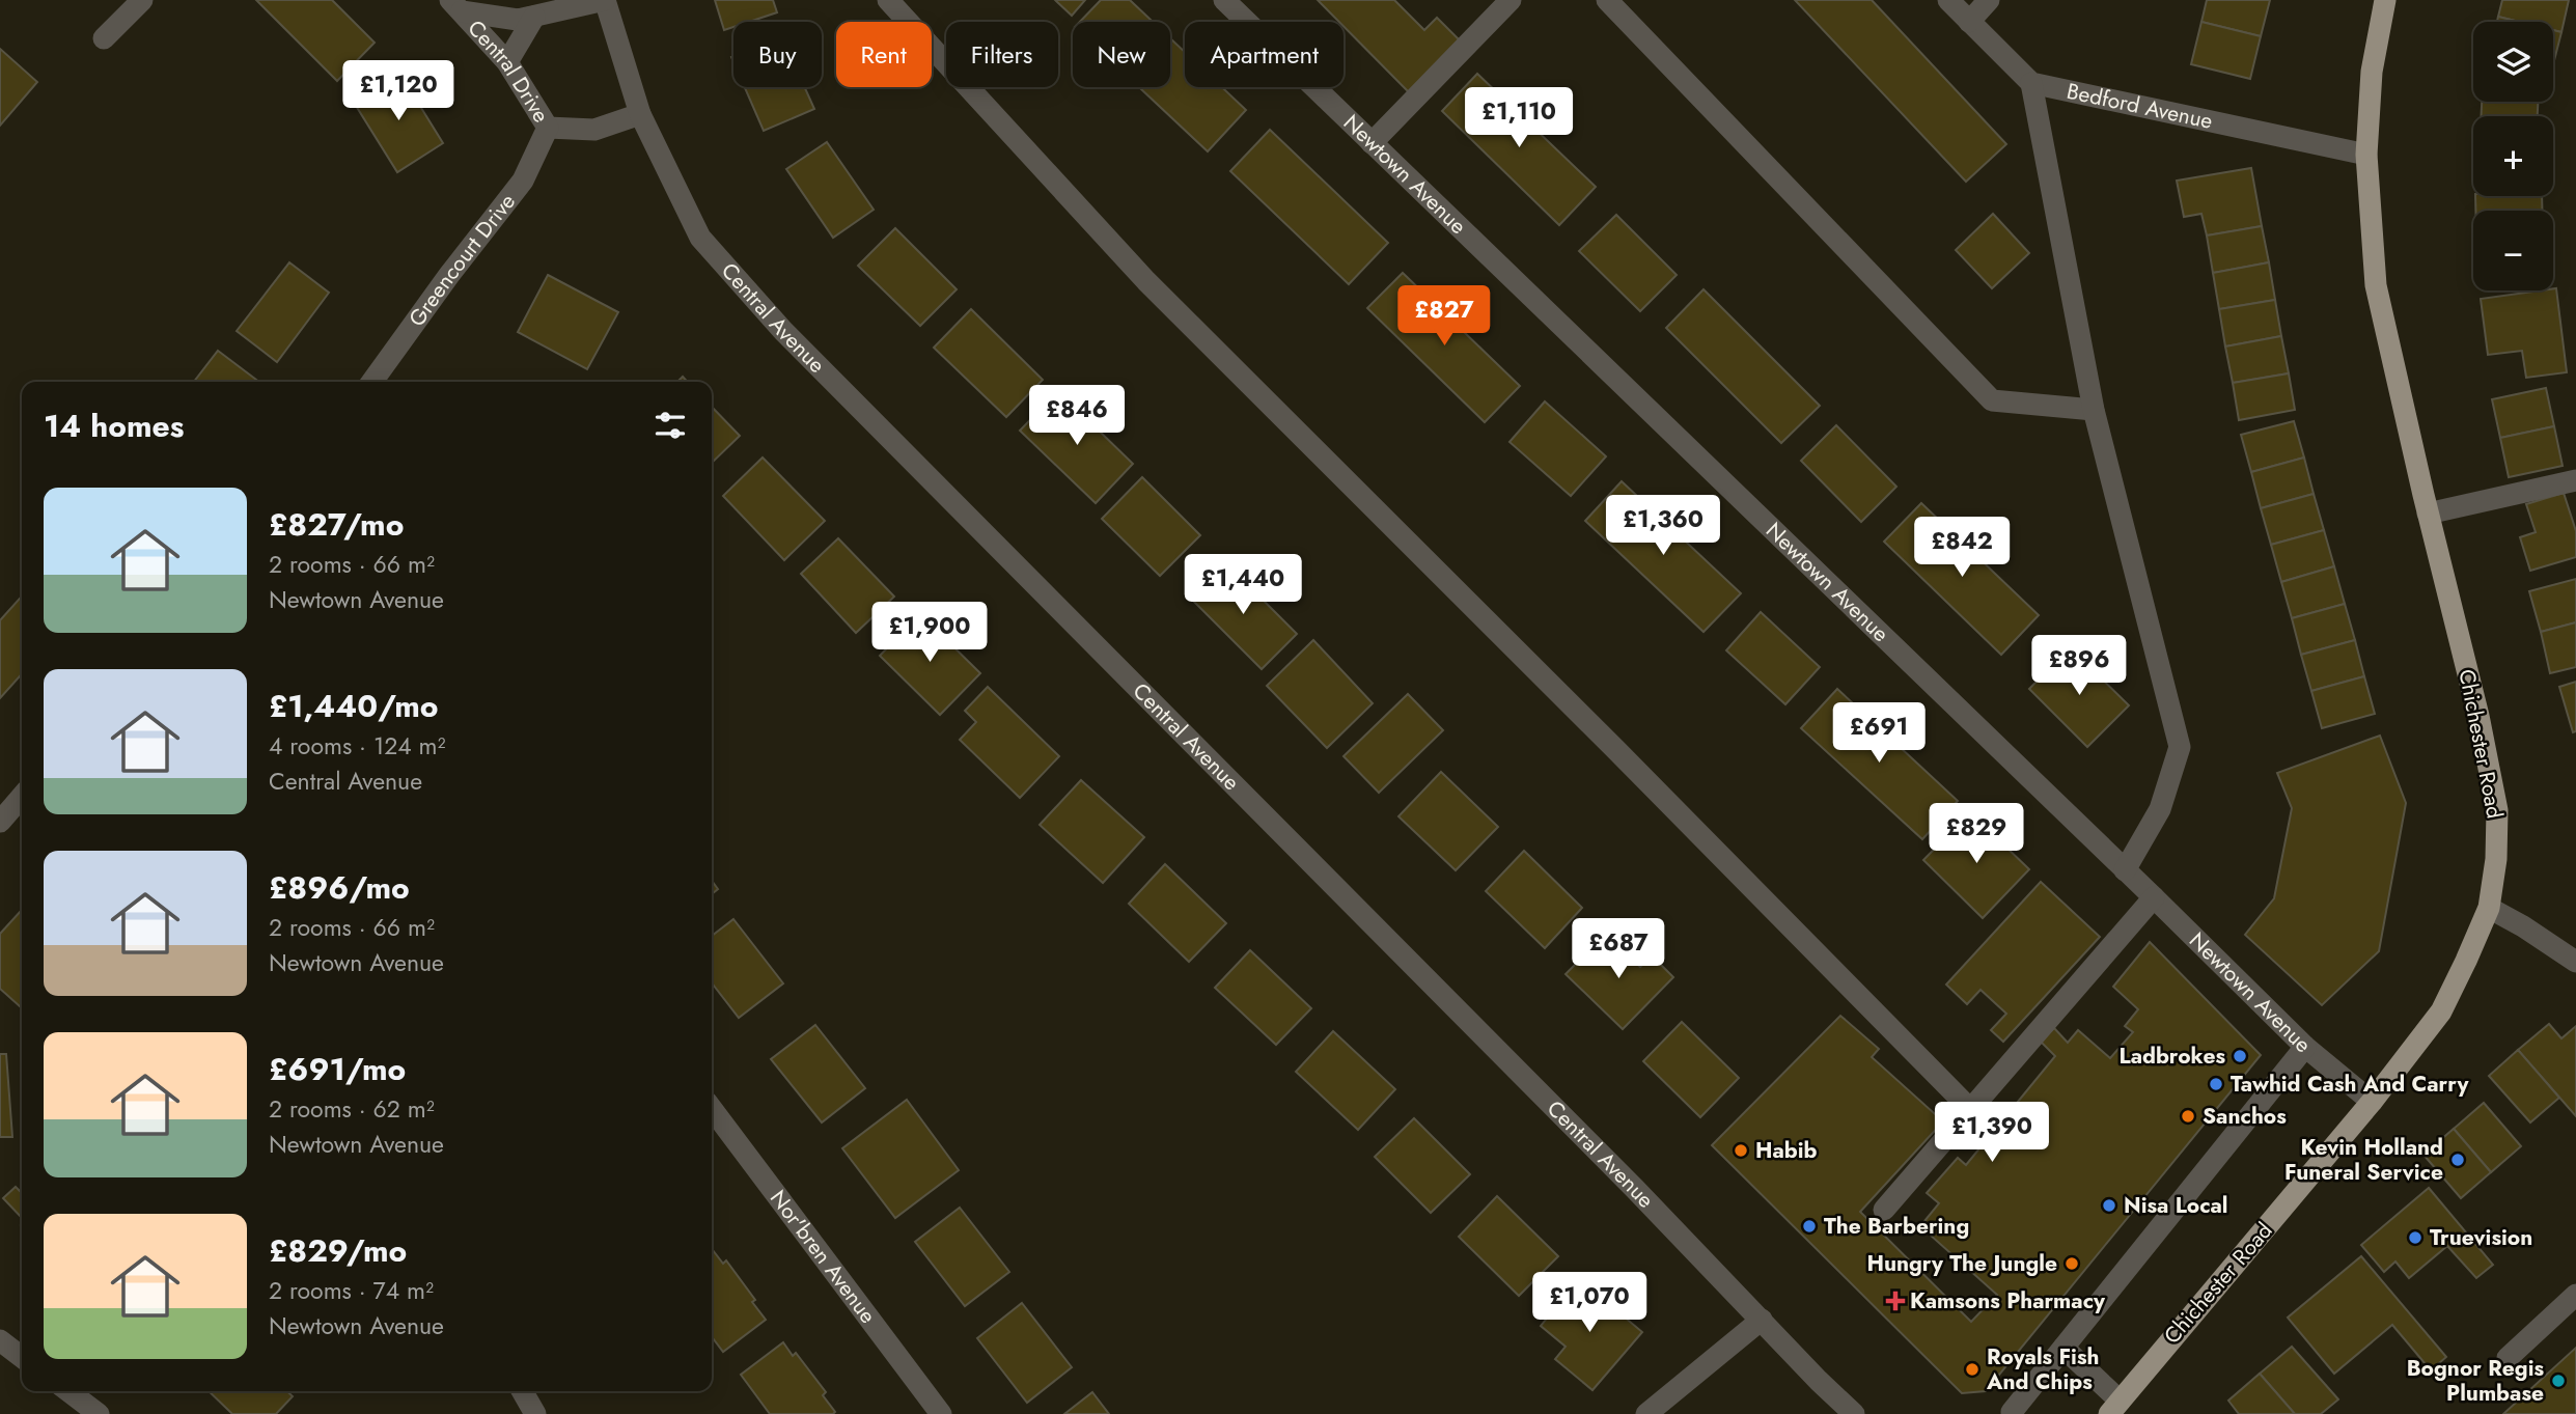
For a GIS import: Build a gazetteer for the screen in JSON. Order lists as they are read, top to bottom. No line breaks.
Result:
{"streets":{"main road":["Chichester Road"],"street":["Central Drive","Bedford Avenue","Newtown Avenue","Greencourt Drive","Central Avenue","Nor'bren Avenue"]},"crossings":[["Central Drive","Greencourt Drive"],["Central Drive","Central Avenue"],["Bedford Avenue","Chichester Road"],["Newtown Avenue","Chichester Road"]],"places":{"other":["Ladbrokes","Tawhid Cash And Carry","Sanchos","Habib","Kevin Holland Funeral Service","Nisa Local","The Barbering","Truevision","Hungry The Jungle","Royals Fish And Chips","Bognor Regis Plumbase"],"health":["Kamsons Pharmacy"]},"page":{"map_buttons":["+","−"],"chip":["Buy","Rent","Filters","New","Apartment"],"price":["£1,120","£1,110","£827","£846","£1,360","£842","£1,440","£1,900","£896","£691","£829","£687","£1,390","£1,070"],"heading":"14 homes","list":[{"name":"£827/mo","note":"2 rooms · 66 m² · Newtown Avenue"},{"name":"£1,440/mo","note":"4 rooms · 124 m² · Central Avenue"},{"name":"£896/mo","note":"2 rooms · 66 m² · Newtown Avenue"},{"name":"£691/mo","note":"2 rooms · 62 m² · Newtown Avenue"},{"name":"£829/mo","note":"2 rooms · 74 m² · Newtown Avenue"}]}}
